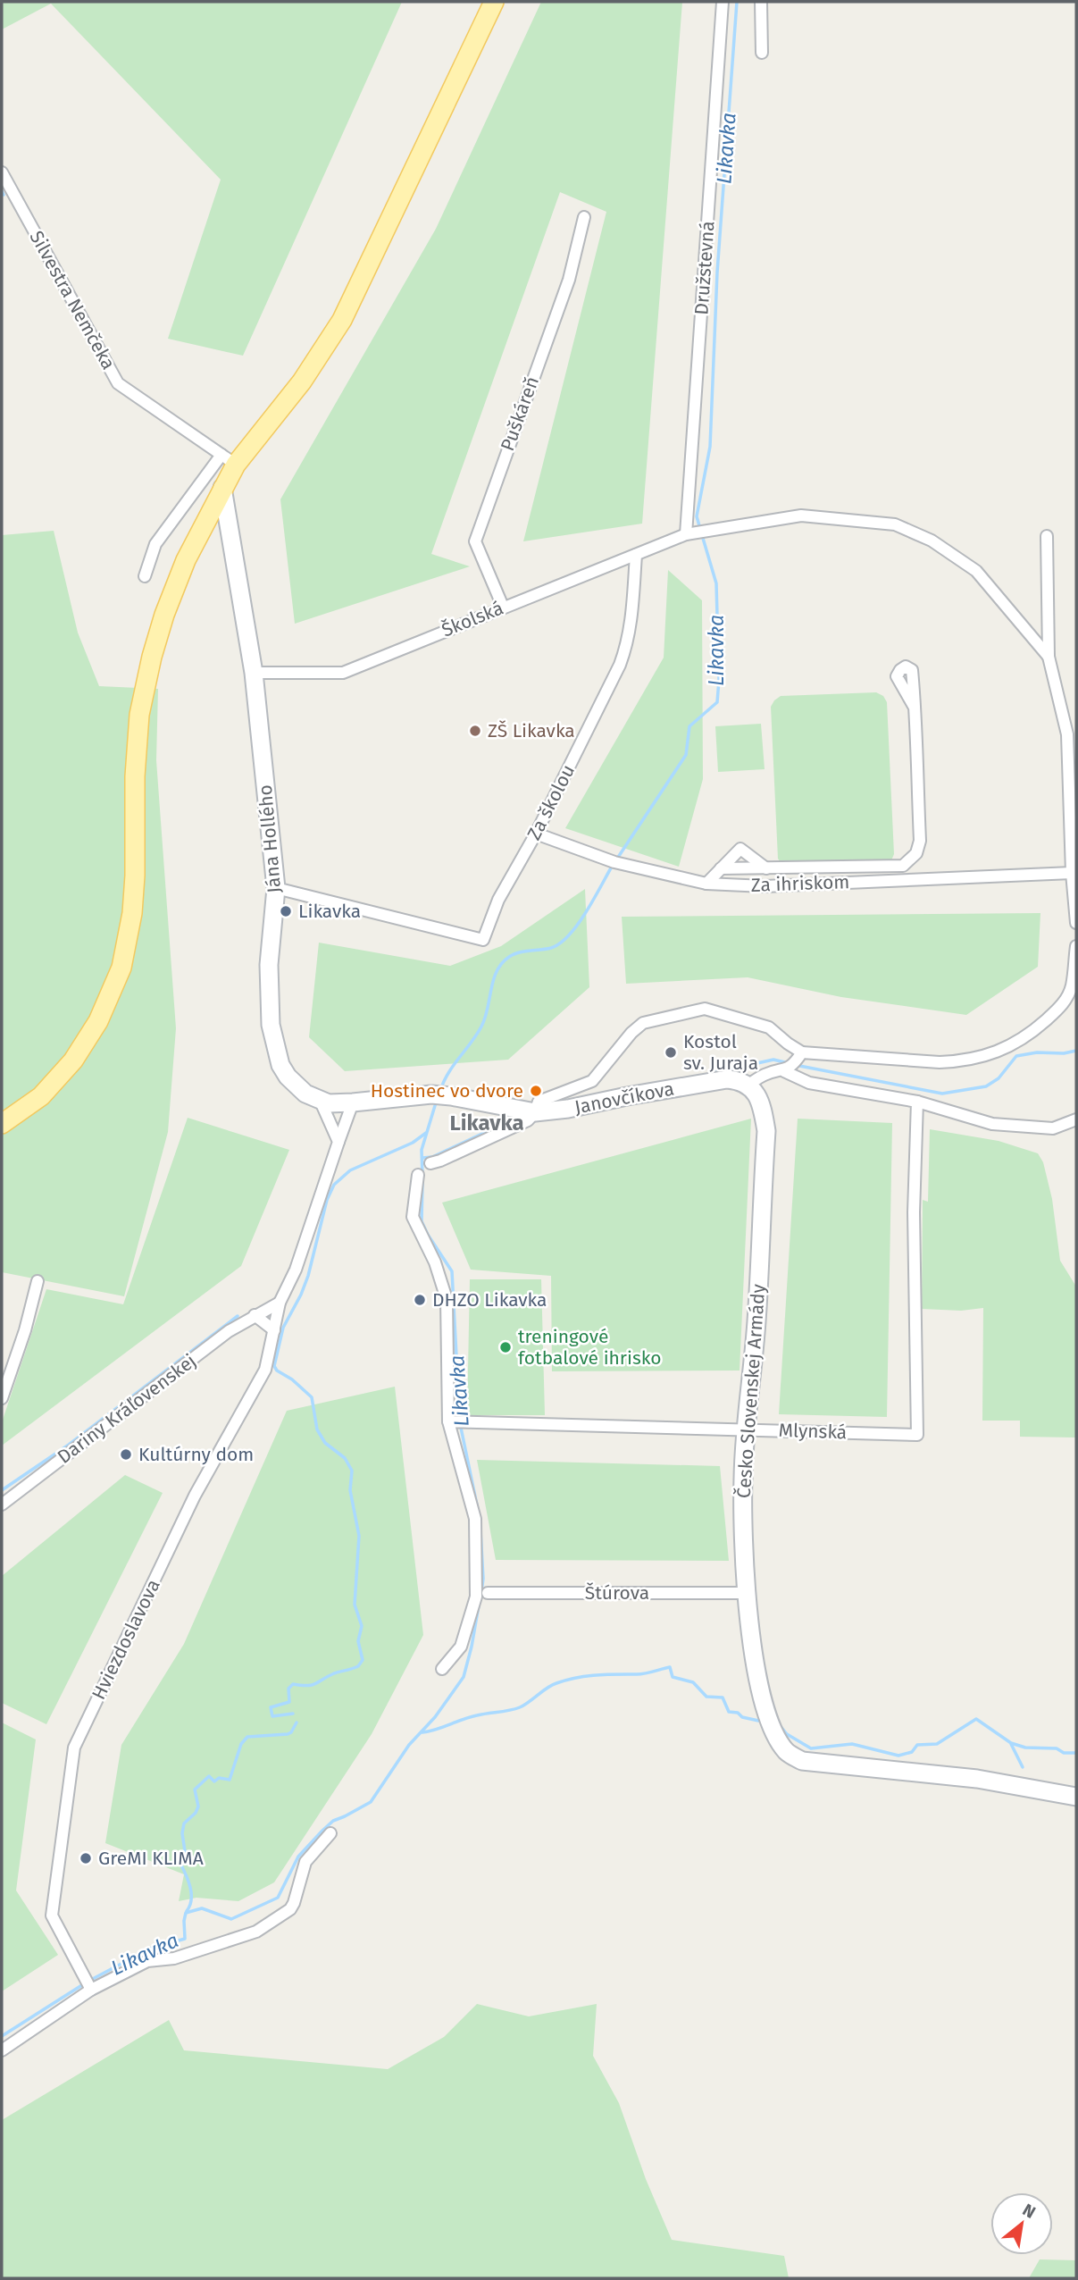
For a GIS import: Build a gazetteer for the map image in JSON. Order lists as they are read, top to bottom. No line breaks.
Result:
{"streets":{"street":["Družstevná","Silvestra Nemčeka","Puškáreň","Školská","Za školou","Jána Hollého","Za ihriskom","Janovčíkova","Česko Slovenskej Armády","Dariny Kráľovenskej","Mlynská","Štúrova","Hviezdoslavova"]},"crossings":[["Družstevná","Školská"],["Puškáreň","Školská"],["Školská","Za školou"],["Školská","Jána Hollého"],["Za školou","Jána Hollého"],["Za školou","Za ihriskom"],["Jána Hollého","Janovčíkova"],["Janovčíkova","Česko Slovenskej Armády"],["Česko Slovenskej Armády","Mlynská"],["Česko Slovenskej Armády","Štúrova"],["Dariny Kráľovenskej","Hviezdoslavova"]],"districts":["Likavka"],"water":["Likavka"],"places":["ZŠ Likavka","Likavka","Kostol sv. Juraja","Hostinec vo dvore","DHZO Likavka","treningové fotbalové ihrisko","Kultúrny dom","GreMI KLIMA"],"north":"top right"}
